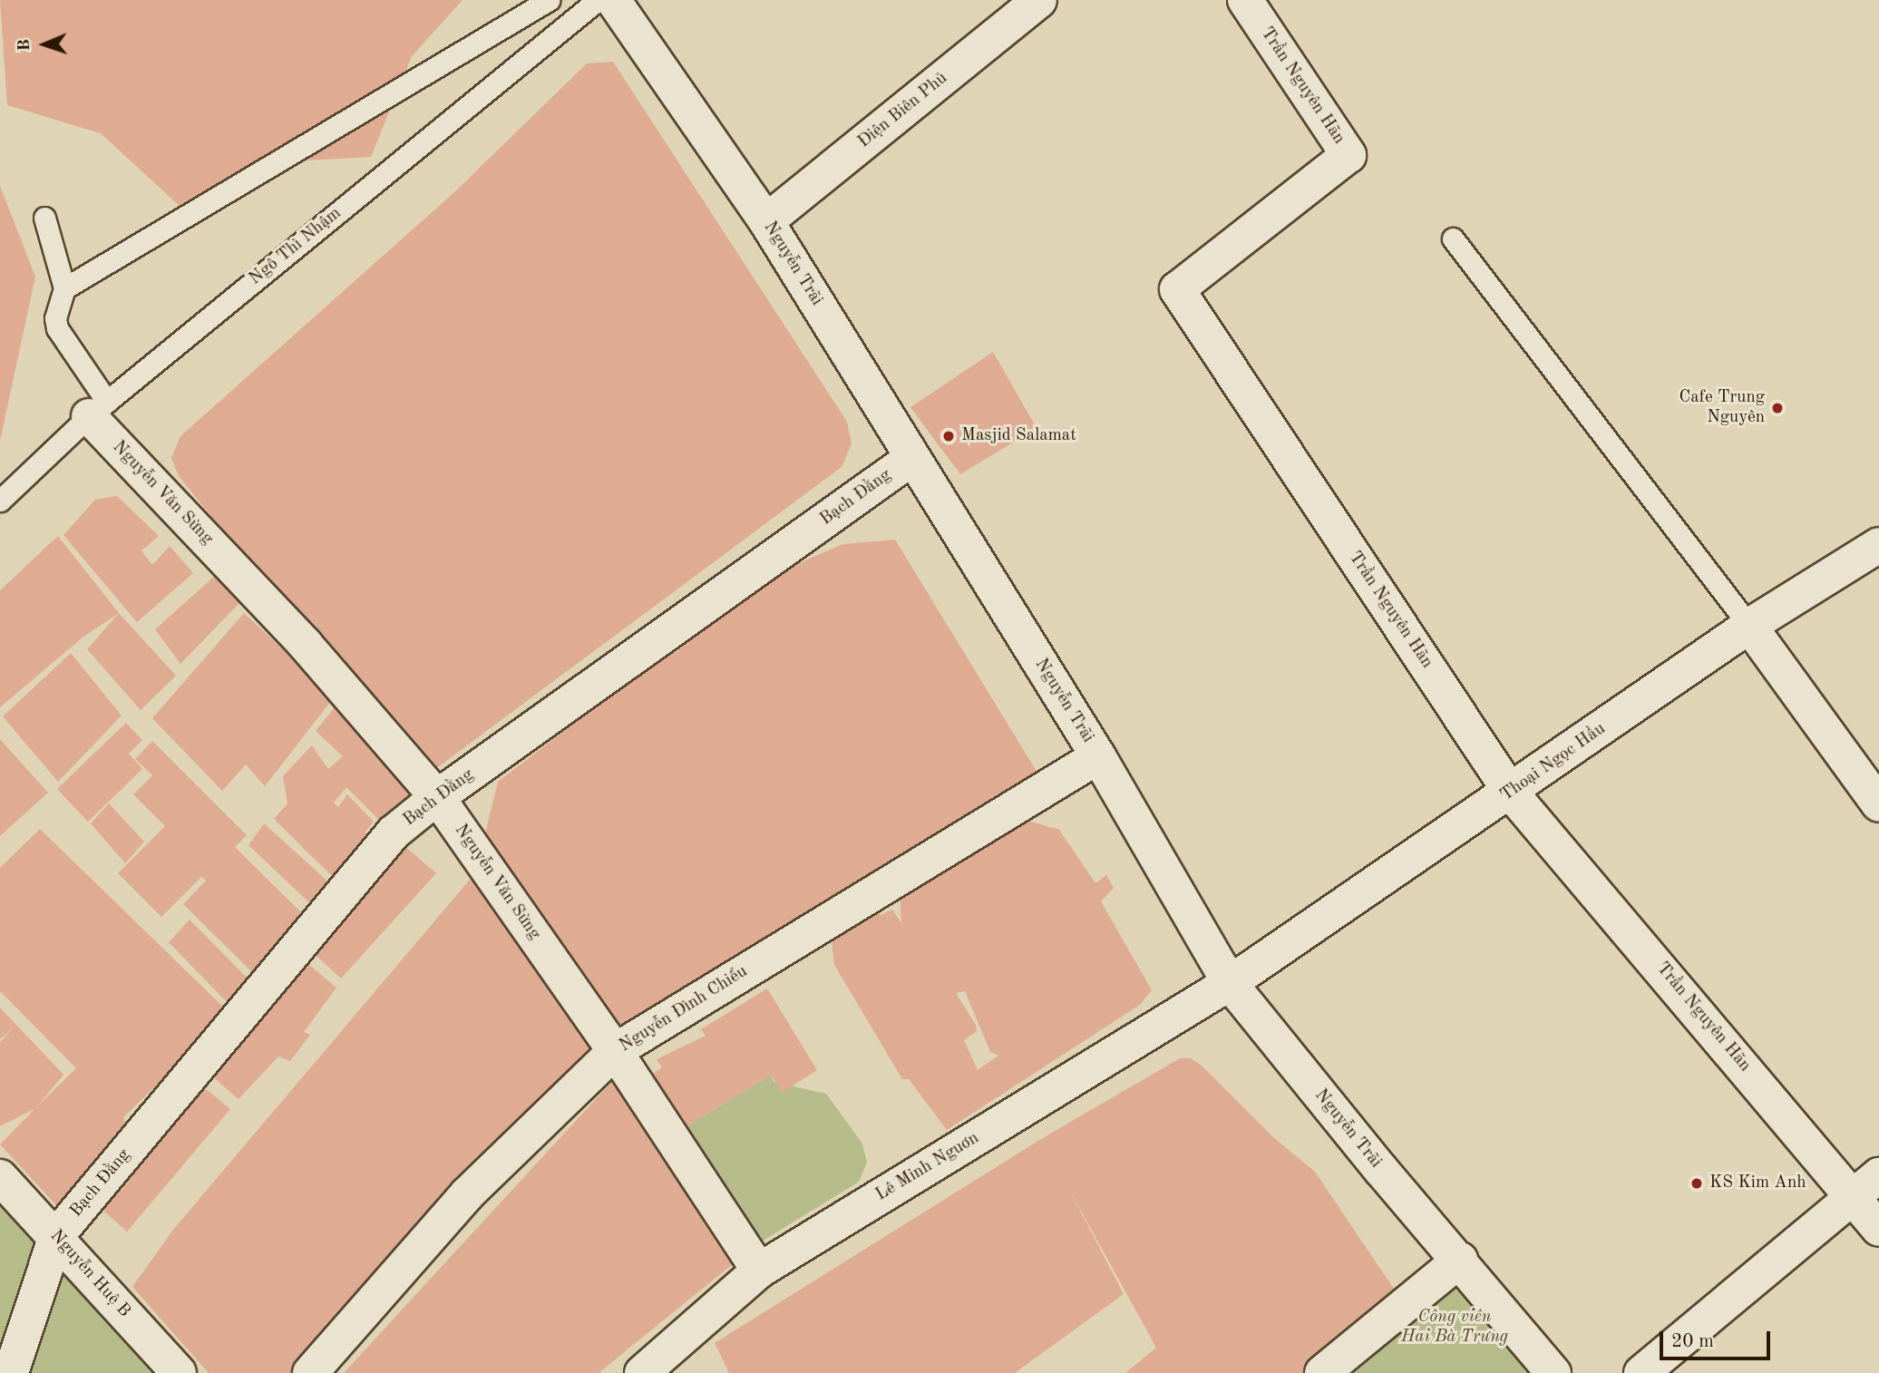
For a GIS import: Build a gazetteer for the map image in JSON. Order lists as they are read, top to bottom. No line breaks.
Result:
{"streets":{"street":["Trần Nguyên Hãn","Điện Biên Phủ","Nguyễn Trãi","Nguyễn Văn Sừng","Bạch Đằng","Thoại Ngọc Hầu","Nguyễn Đình Chiểu","Lê Minh Nguơn","Nguyễn Huệ B"],"lane":["Ngô Thì Nhậm"]},"crossings":[["Trần Nguyên Hãn","Thoại Ngọc Hầu"],["Điện Biên Phủ","Nguyễn Trãi"],["Ngô Thì Nhậm","Nguyễn Trãi"],["Ngô Thì Nhậm","Nguyễn Văn Sừng"],["Nguyễn Trãi","Bạch Đằng"],["Nguyễn Trãi","Thoại Ngọc Hầu"],["Nguyễn Trãi","Nguyễn Đình Chiểu"],["Nguyễn Trãi","Lê Minh Nguơn"],["Nguyễn Văn Sừng","Bạch Đằng"],["Nguyễn Văn Sừng","Nguyễn Đình Chiểu"],["Nguyễn Văn Sừng","Lê Minh Nguơn"],["Bạch Đằng","Nguyễn Huệ B"],["Thoại Ngọc Hầu","Lê Minh Nguơn"]],"parks":["Công viên Hai Bà Trưng"],"places":["Cafe Trung Nguyên","Masjid Salamat","KS Kim Anh"],"scale_bar":"20 m","north":"left"}
